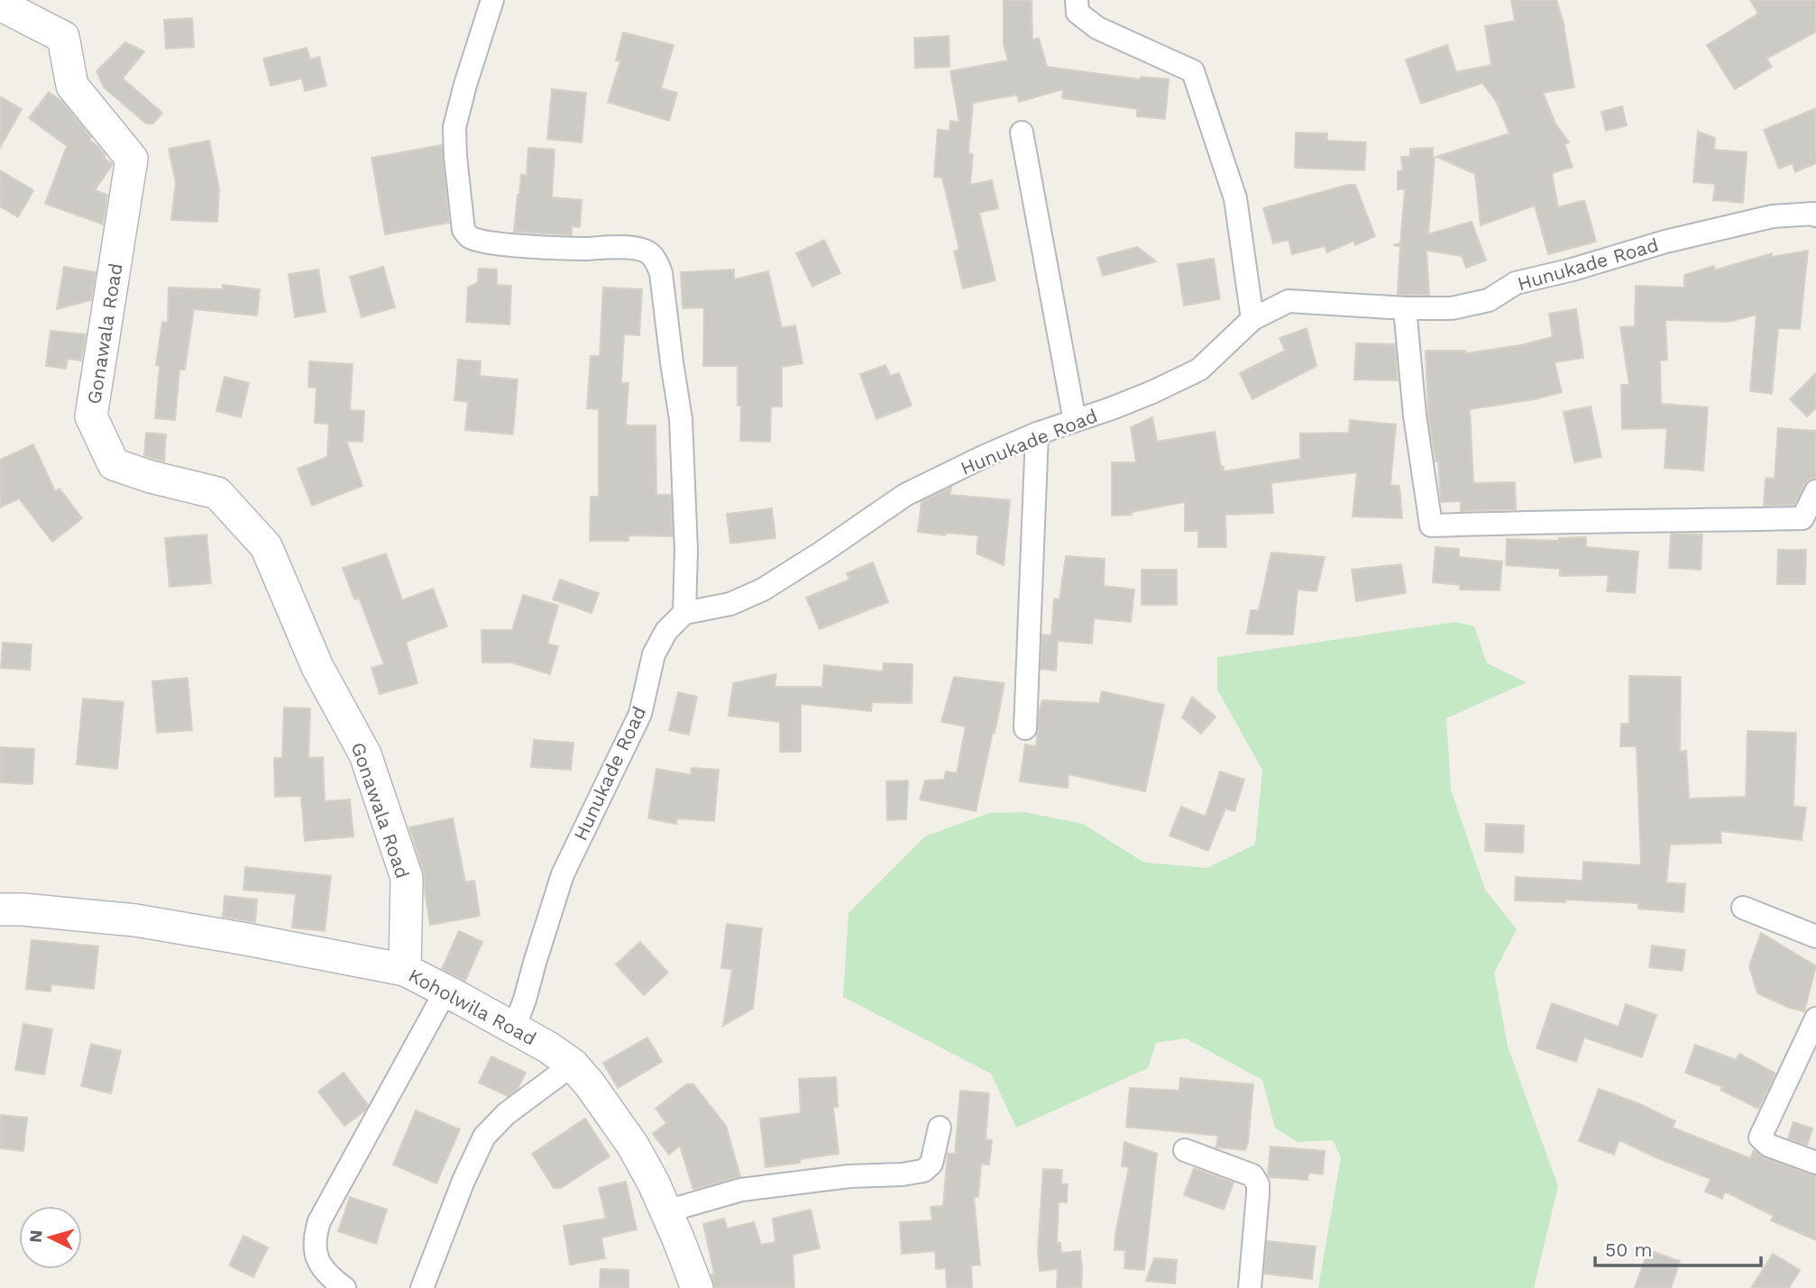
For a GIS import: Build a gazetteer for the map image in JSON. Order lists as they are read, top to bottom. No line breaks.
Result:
{"streets":{"street":["Hunukade Road","Gonawala Road","Koholwila Road"]},"crossings":[["Hunukade Road","Koholwila Road"],["Gonawala Road","Koholwila Road"]],"scale_bar":"50 m","north":"left"}
